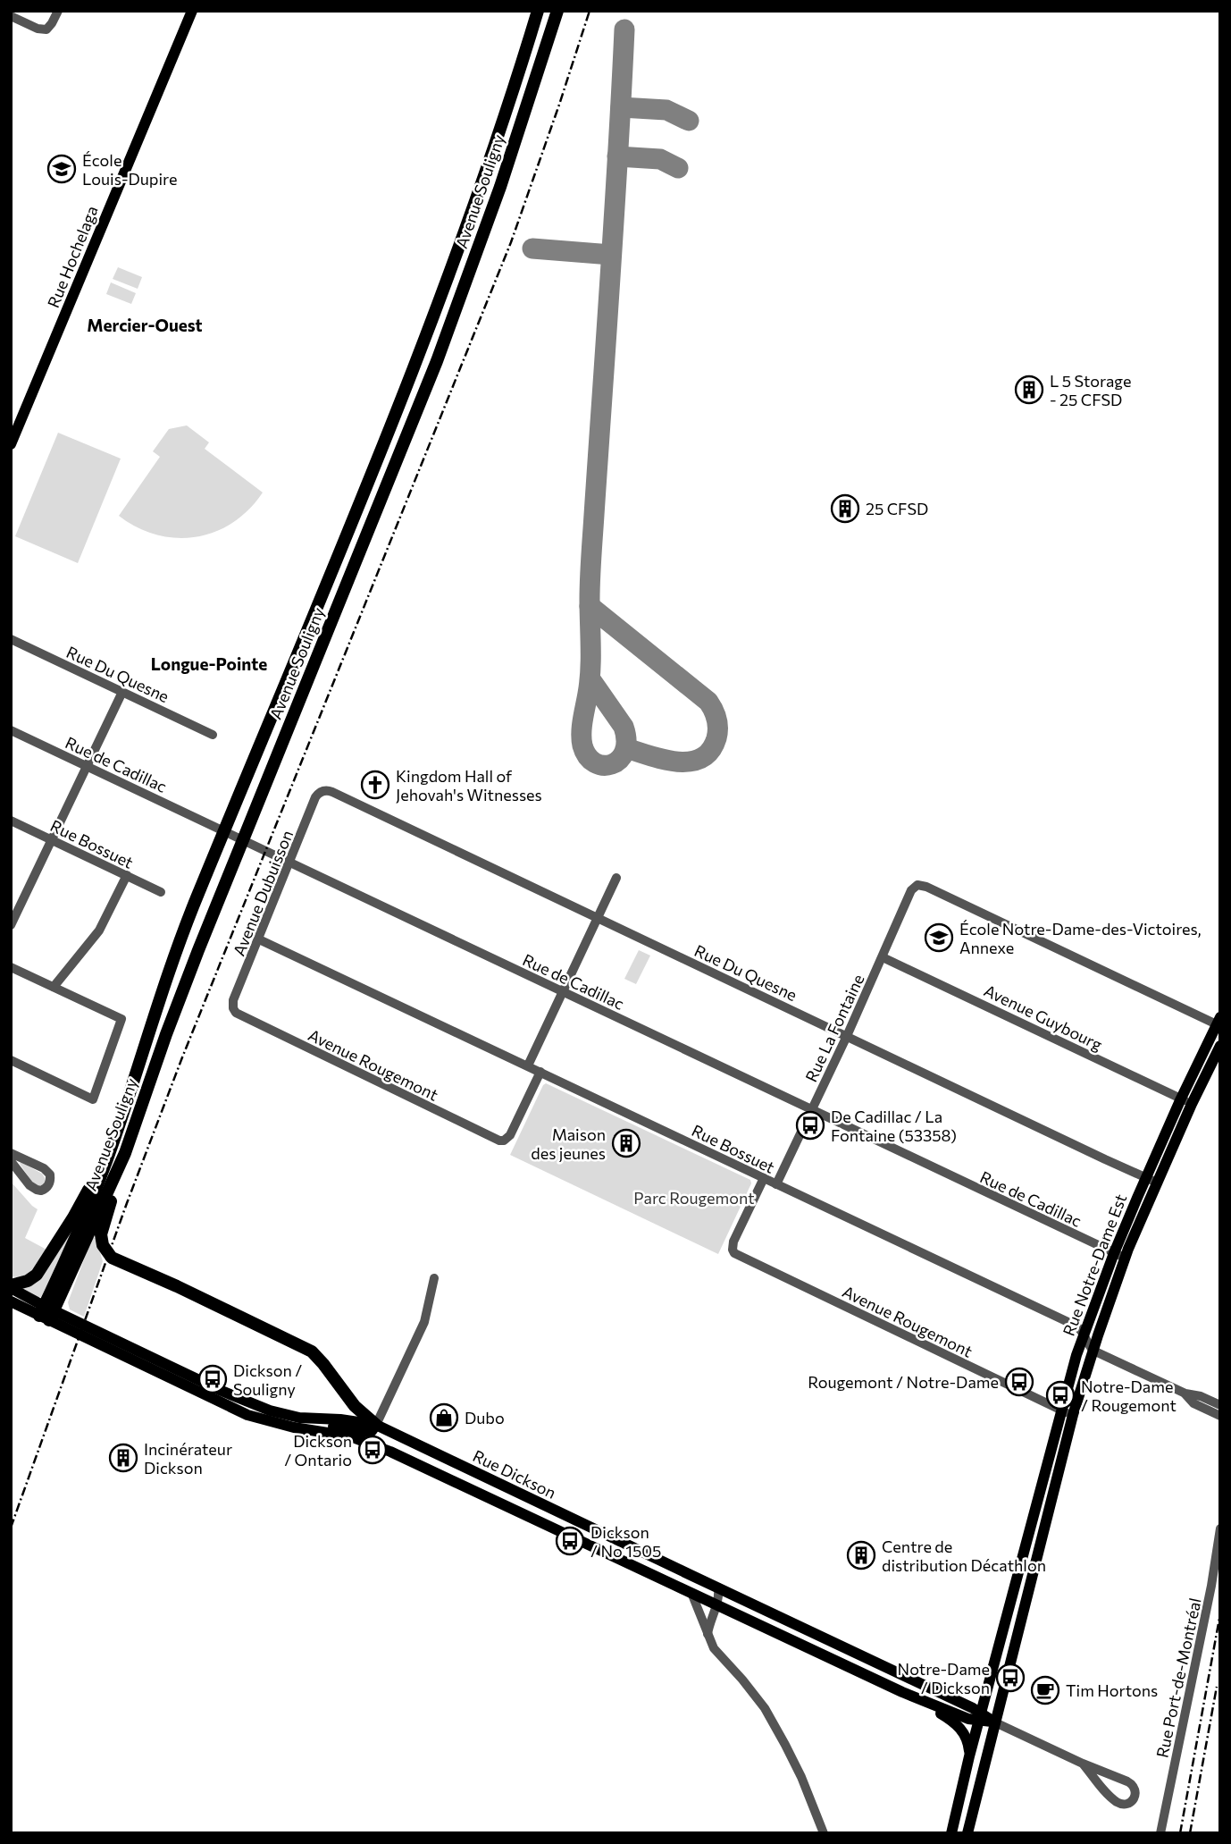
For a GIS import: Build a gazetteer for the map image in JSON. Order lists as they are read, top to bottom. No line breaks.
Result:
{"streets":{"highway":["Avenue Souligny"],"main road":["Rue Hochelaga","Rue Notre-Dame Est","Rue Dickson"],"street":["Rue Du Quesne","Rue de Cadillac","Rue Bossuet","Avenue Dubuisson","Avenue Guybourg","Rue La Fontaine","Avenue Rougemont","Rue Port-de-Montréal"]},"crossings":[["Avenue Souligny","Rue Dickson"],["Rue Du Quesne","Avenue Dubuisson"],["Rue Du Quesne","Rue La Fontaine"],["Rue Du Quesne","Rue Notre-Dame Est"],["Rue de Cadillac","Rue La Fontaine"],["Rue de Cadillac","Rue Notre-Dame Est"],["Rue Bossuet","Avenue Dubuisson"],["Rue Bossuet","Rue La Fontaine"],["Rue Bossuet","Avenue Rougemont"],["Rue Bossuet","Rue Notre-Dame Est"],["Avenue Dubuisson","Avenue Rougemont"],["Avenue Guybourg","Rue La Fontaine"],["Avenue Guybourg","Rue Notre-Dame Est"],["Rue La Fontaine","Rue Notre-Dame Est"],["Avenue Rougemont","Rue Notre-Dame Est"],["Rue Notre-Dame Est","Rue Dickson"]],"districts":["Mercier-Ouest","Longue-Pointe"],"parks":["Parc Rougemont"],"places":{"school or university":["École Louis-Dupire","École Notre-Dame-des-Victoires, Annexe"],"building":["L 5 Storage - 25 CFSD","25 CFSD","Maison des jeunes","Incinérateur Dickson","Centre de distribution Décathlon"],"church":["Kingdom Hall of Jehovah's Witnesses"],"bus stop":["De Cadillac / La Fontaine (53358)","Dickson / Souligny","Rougemont / Notre-Dame","Notre-Dame / Rougemont","Dickson / Ontario","Dickson / No 1505","Notre-Dame / Dickson"],"shop":["Dubo"],"cafe":["Tim Hortons"]}}
